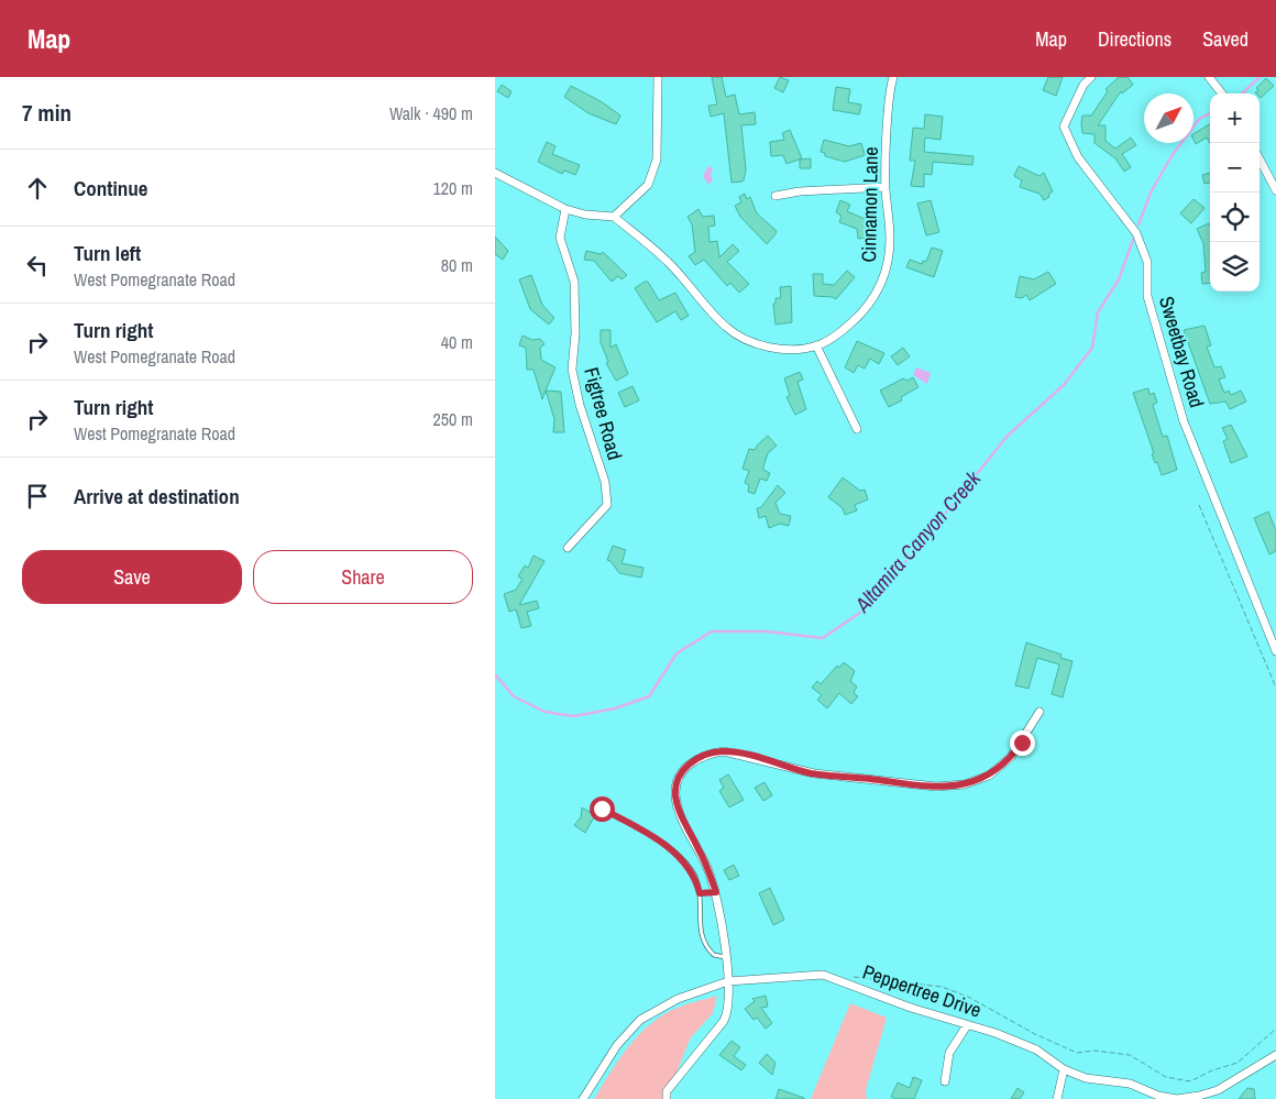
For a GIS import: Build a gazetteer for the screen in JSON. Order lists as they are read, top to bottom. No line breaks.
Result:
{"streets":{"street":["Cinnamon Lane","Sweetbay Road","Figtree Road","Peppertree Drive"]},"water":["Altamira Canyon Creek"],"north":"top right","page":{"header":"Map","nav":["Map","Directions","Saved"],"heading":["7 min","Walk · 490 m"],"map_buttons":["+","−"],"list":[["Continue","120 m"],["Turn left","West Pomegranate Road","80 m"],["Turn right","West Pomegranate Road","40 m"],["Turn right","West Pomegranate Road","250 m"],"Arrive at destination"],"buttons":["Save","Share"]}}
